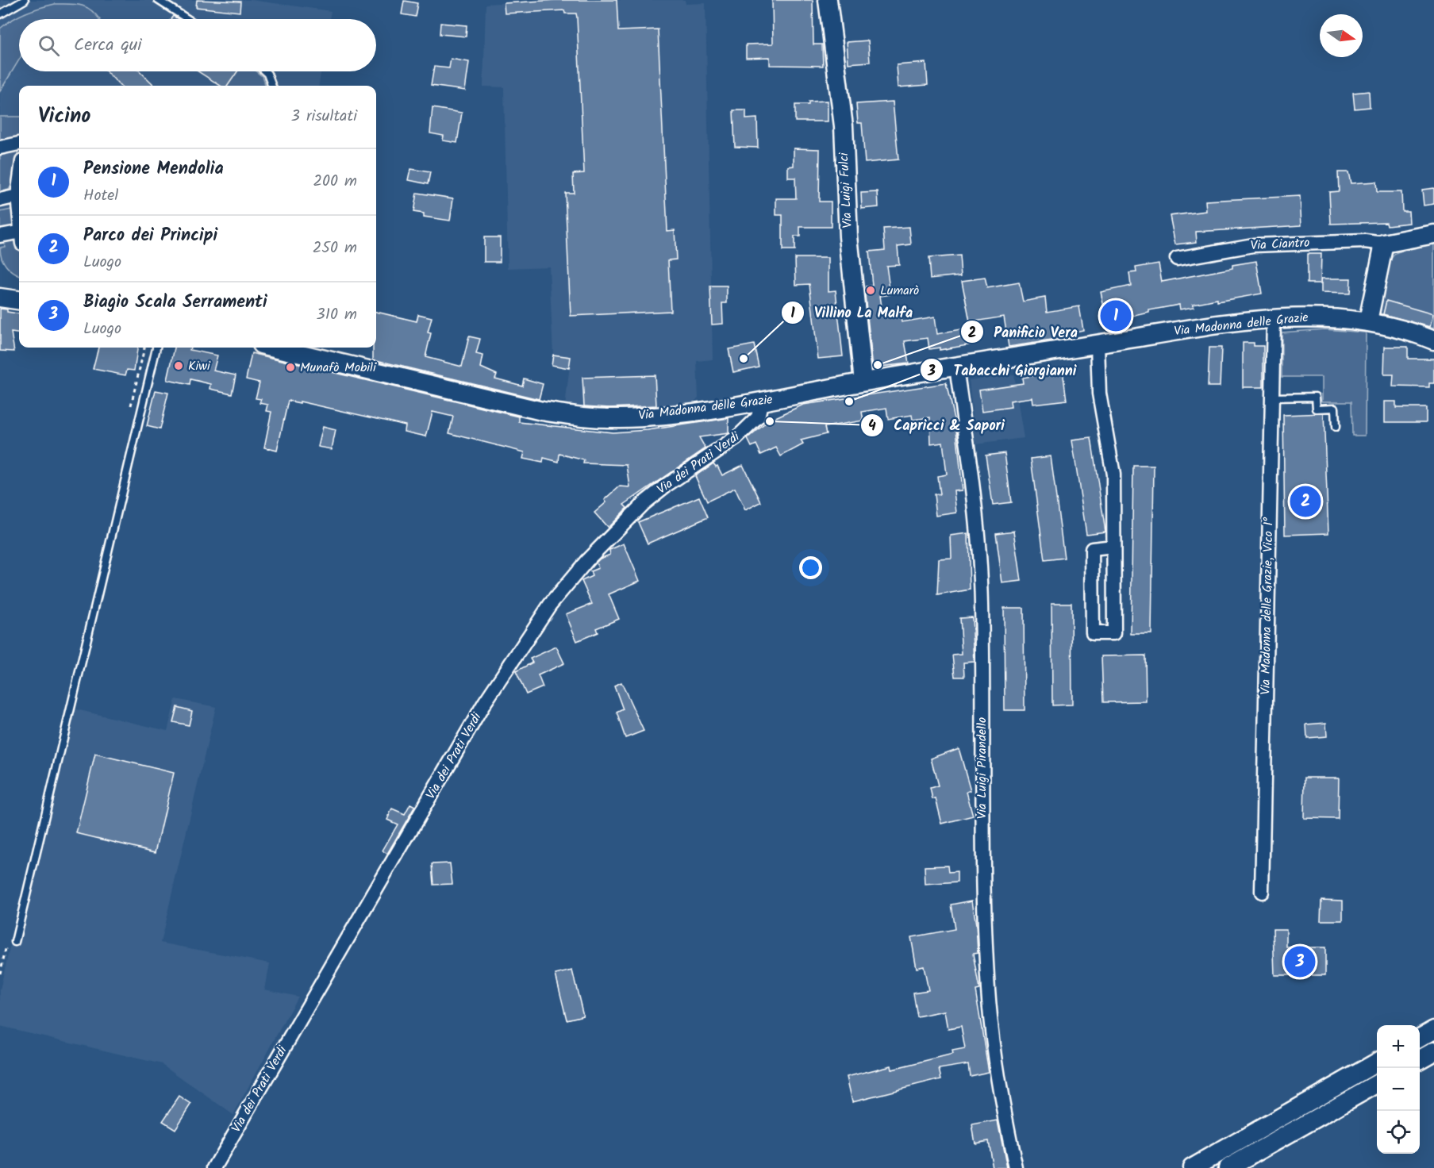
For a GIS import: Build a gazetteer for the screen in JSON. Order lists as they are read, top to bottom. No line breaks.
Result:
{"streets":{"main road":["Via Luigi Fulci","Via Ciantro","Via Madonna delle Grazie"],"street":["Via dei Prati Verdi","Via Madonna delle Grazie, Vico 1°","Via Luigi Pirandello"]},"crossings":[["Via Luigi Fulci","Via Madonna delle Grazie"],["Via Madonna delle Grazie","Via dei Prati Verdi"],["Via Madonna delle Grazie","Via Madonna delle Grazie, Vico 1°"],["Via Madonna delle Grazie","Via Luigi Pirandello"]],"places":["Lumarò","Villino La Malfa","Panificio Vera","Kiwi","Munafò Mobili","Tabacchi Giorgianni","Capricci & Sapori"],"north":"right","page":{"search":"Cerca qui","heading":["Vicino","3 risultati"],"list":[{"mark":"1","name":"Pensione Mendolia","note":"Hotel","value":"200 m"},{"mark":"2","name":"Parco dei Principi","note":"Luogo","value":"250 m"},{"mark":"3","name":"Biagio Scala Serramenti","note":"Luogo","value":"310 m"}],"pins":["1","2","3"],"map_buttons":["+","−"]}}
